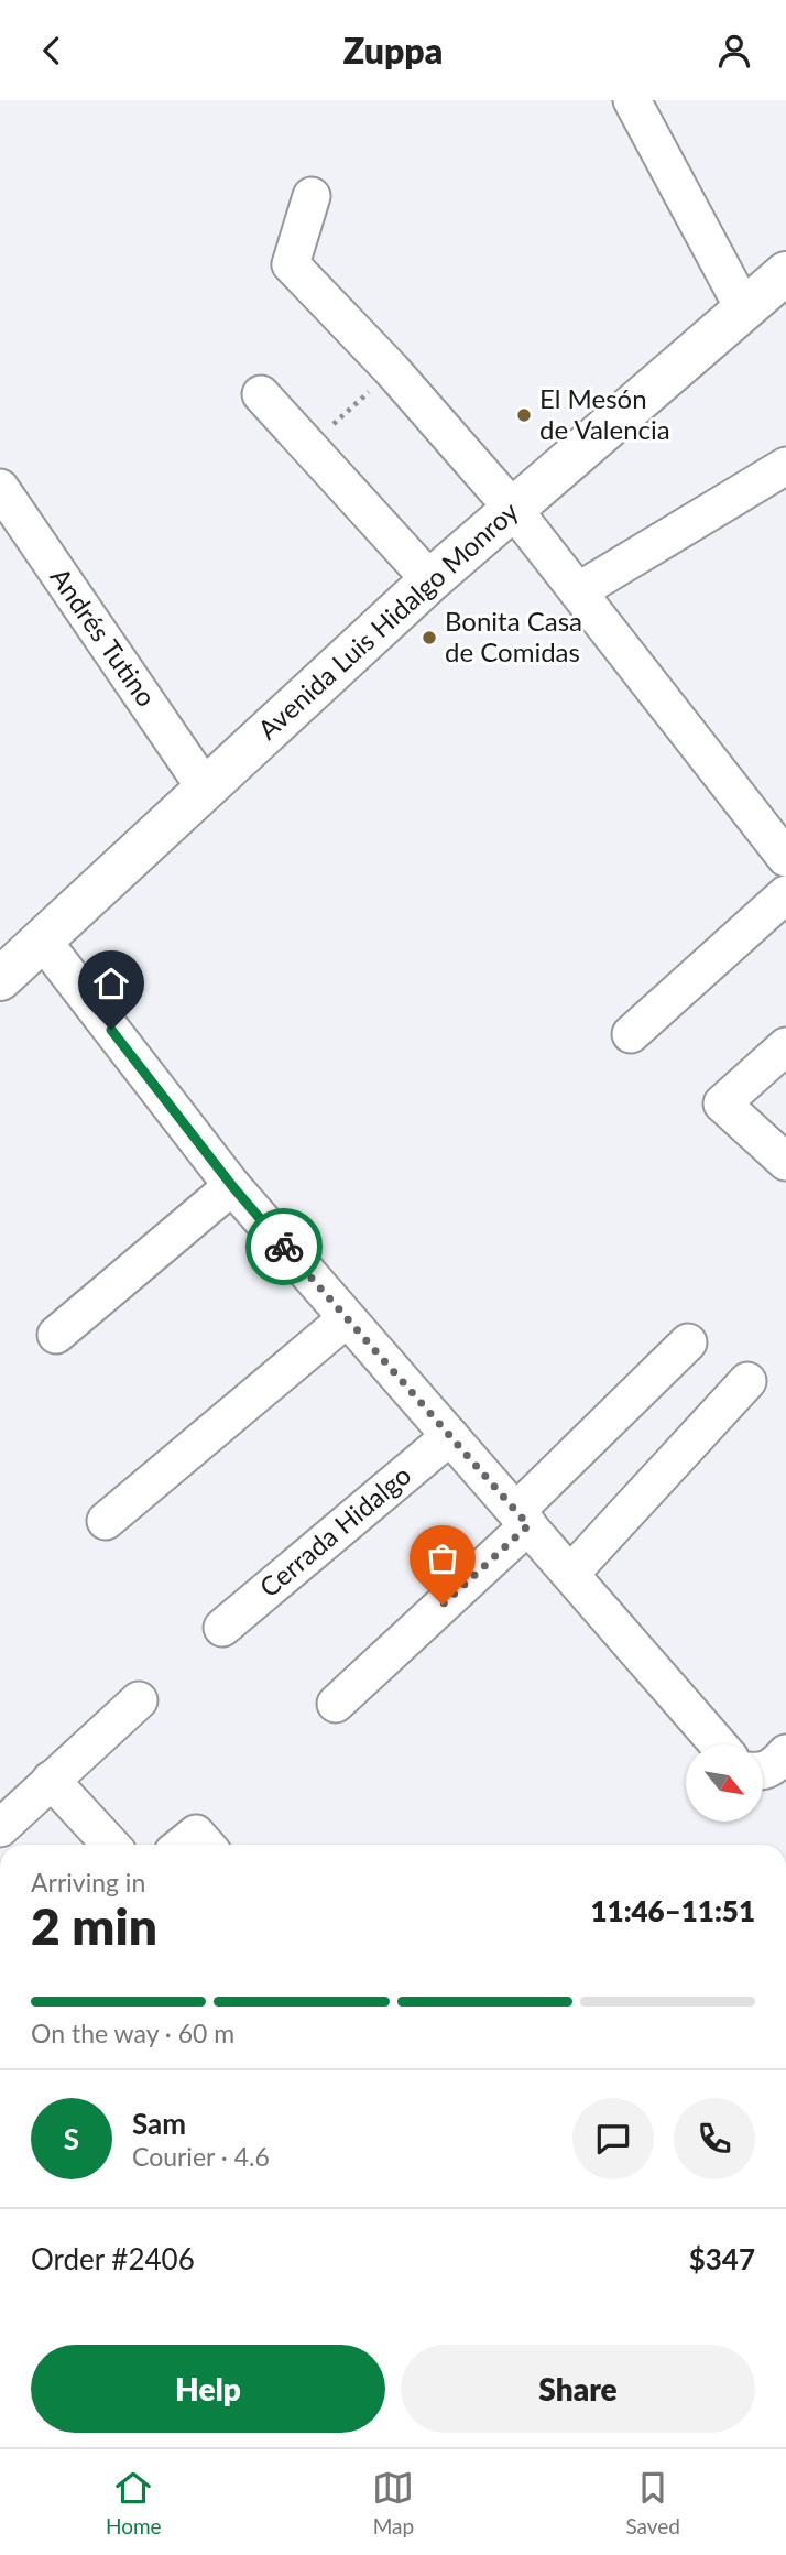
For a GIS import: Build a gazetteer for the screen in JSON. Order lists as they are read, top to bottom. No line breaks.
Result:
{"streets":{"street":["Avenida Luis Hidalgo Monroy","Andrés Tutino","Cerrada Hidalgo"]},"crossings":[["Avenida Luis Hidalgo Monroy","Andrés Tutino"]],"places":["El Mesón de Valencia","Bonita Casa de Comidas"],"north":"bottom right","page":{"header":"Zuppa","heading":["2 min","Arriving in","11:46–11:51"],"panel":["Sam","Courier · 4.6","Order #2406","$347"],"bar":"On the way · 60 m","round":"S","buttons":["Help","Share"],"tabs":["Home","Map","Saved"]}}
